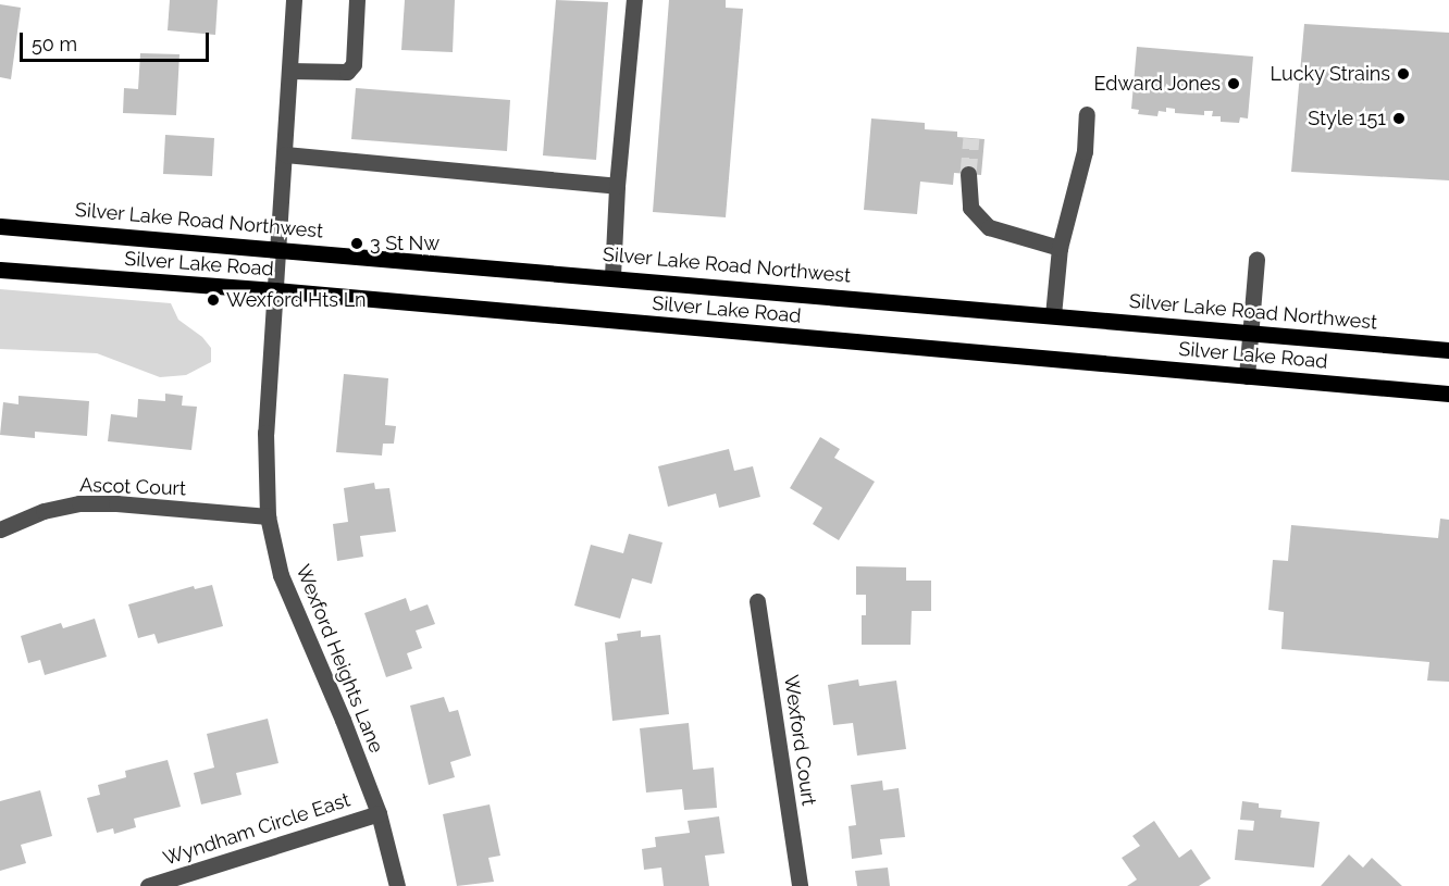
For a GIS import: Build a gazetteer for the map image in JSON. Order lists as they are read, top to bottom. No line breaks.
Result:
{"streets":{"main road":["Silver Lake Road Northwest","Silver Lake Road"],"street":["Ascot Court","Wexford Heights Lane","Wexford Court","Wyndham Circle East"]},"crossings":[["Silver Lake Road Northwest","Wexford Heights Lane"],["Silver Lake Road","Wexford Heights Lane"],["Ascot Court","Wexford Heights Lane"],["Wexford Heights Lane","Wyndham Circle East"]],"places":["Lucky Strains","Edward Jones","Style 151","3 St Nw","Wexford Hts Ln"],"scale_bar":"50 m"}
